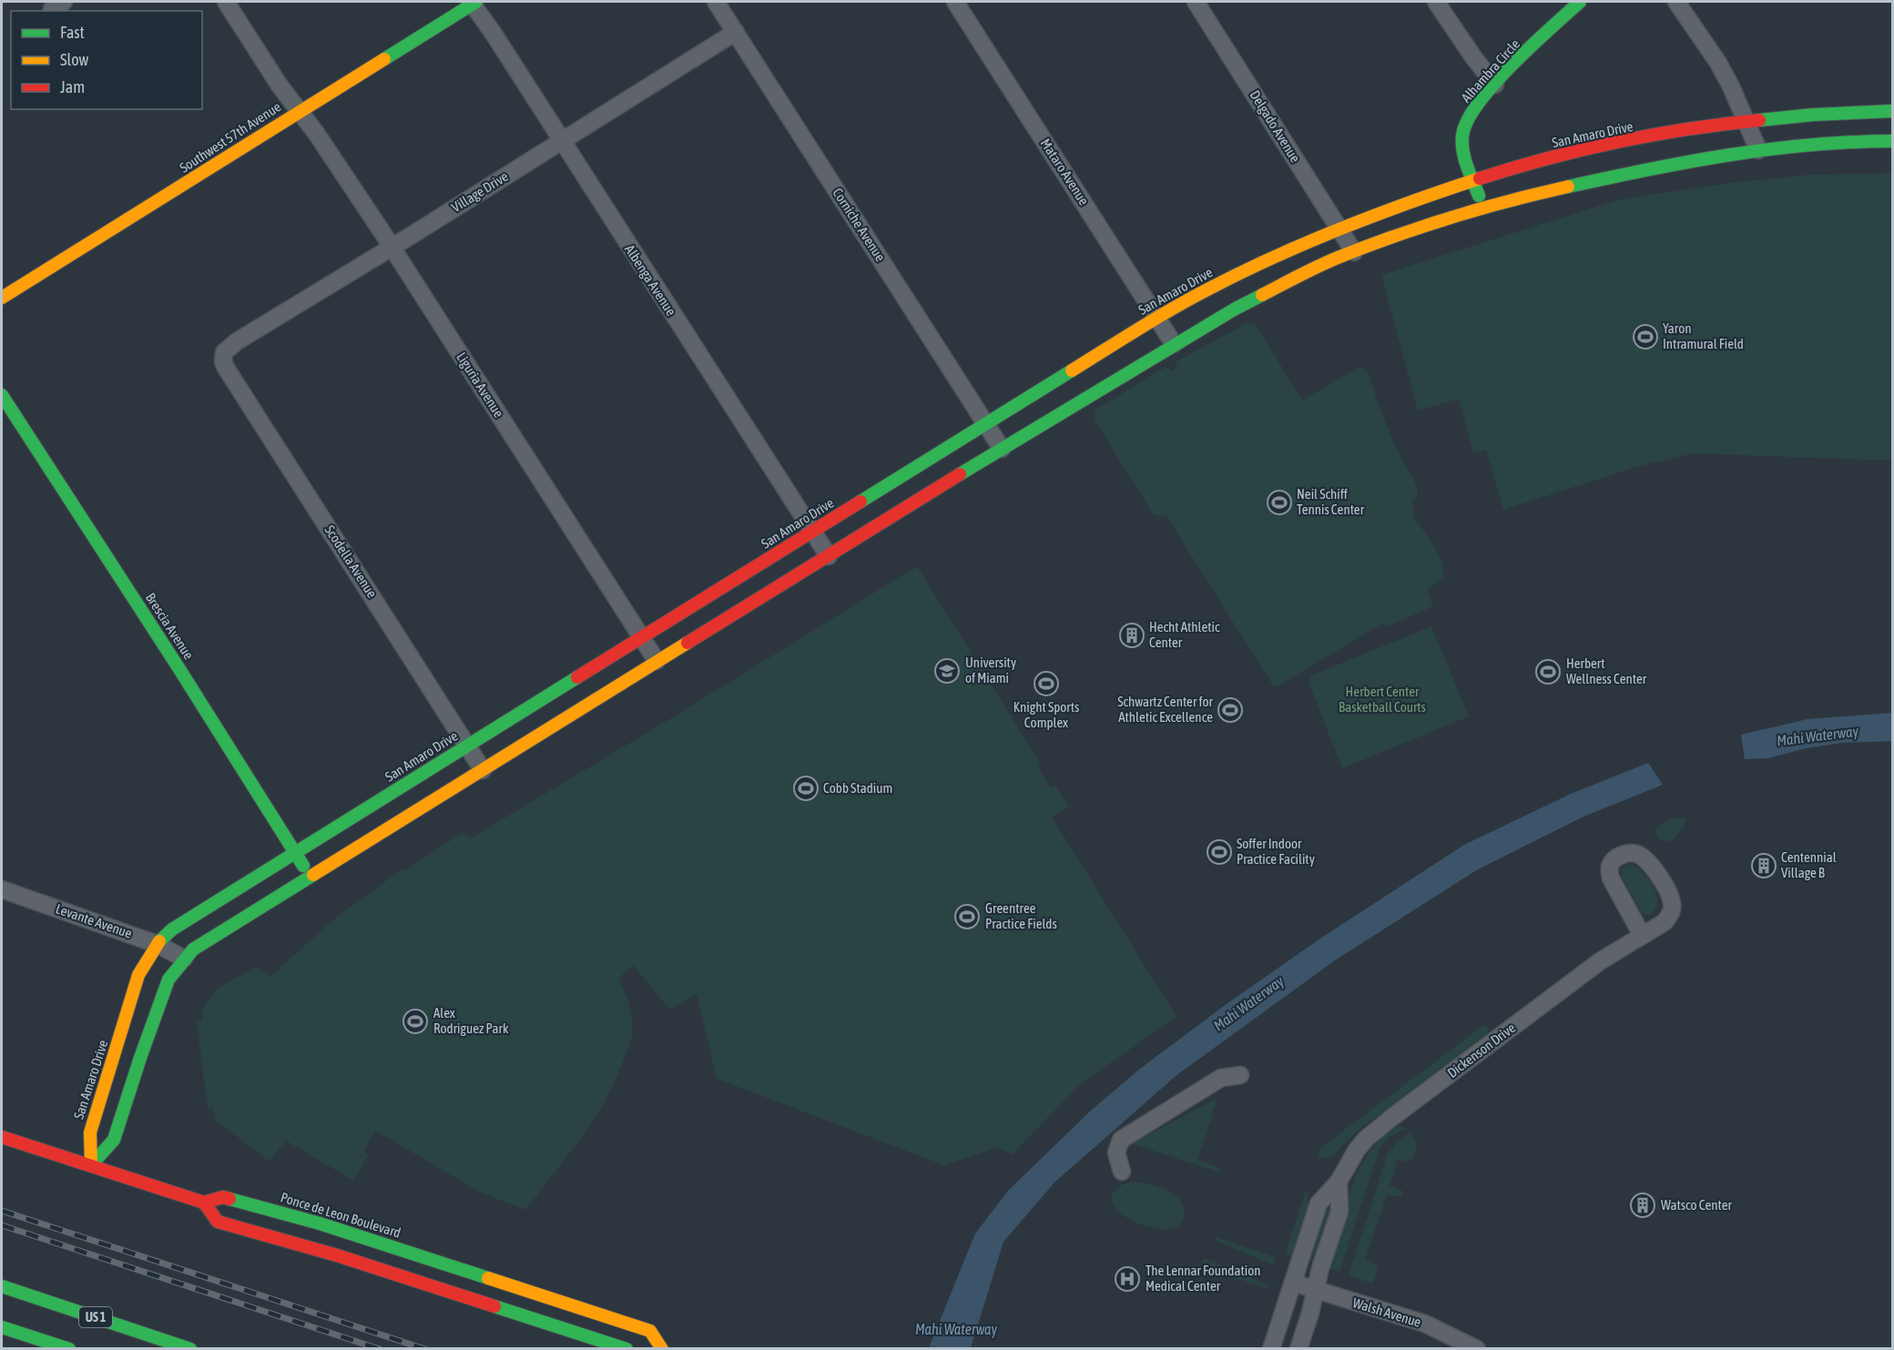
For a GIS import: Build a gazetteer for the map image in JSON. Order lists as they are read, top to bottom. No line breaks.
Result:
{"streets":{"main road":["Alhambra Circle","San Amaro Drive","Southwest 57th Avenue","Brescia Avenue","Ponce de Leon Boulevard","US 1"],"street":["Delgado Avenue","Mataro Avenue","Village Drive","Corniche Avenue","Albenga Avenue","Liguria Avenue","Scodella Avenue","Levante Avenue","Dickenson Drive","Walsh Avenue"]},"crossings":[["Alhambra Circle","San Amaro Drive"],["Delgado Avenue","San Amaro Drive"],["San Amaro Drive","Mataro Avenue"],["San Amaro Drive","Corniche Avenue"],["San Amaro Drive","Albenga Avenue"],["San Amaro Drive","Liguria Avenue"],["San Amaro Drive","Scodella Avenue"],["San Amaro Drive","Brescia Avenue"],["San Amaro Drive","Levante Avenue"],["San Amaro Drive","Ponce de Leon Boulevard"],["Southwest 57th Avenue","Albenga Avenue"],["Southwest 57th Avenue","Liguria Avenue"],["Village Drive","Corniche Avenue"],["Village Drive","Albenga Avenue"],["Village Drive","Liguria Avenue"],["Village Drive","Scodella Avenue"],["Dickenson Drive","Walsh Avenue"]],"water":["Mahi Waterway"],"parks":["Herbert Center Basketball Courts"],"places":{"sports":["Yaron Intramural Field","Neil Schiff Tennis Center","Herbert Wellness Center","Knight Sports Complex","Schwartz Center for Athletic Excellence","Cobb Stadium","Soffer Indoor Practice Facility","Greentree Practice Fields","Alex Rodriguez Park"],"building":["Hecht Athletic Center","Centennial Village B","Watsco Center"],"school or university":["University of Miami"],"hospital":["The Lennar Foundation Medical Center"]},"legend":["Fast","Slow","Jam"]}
